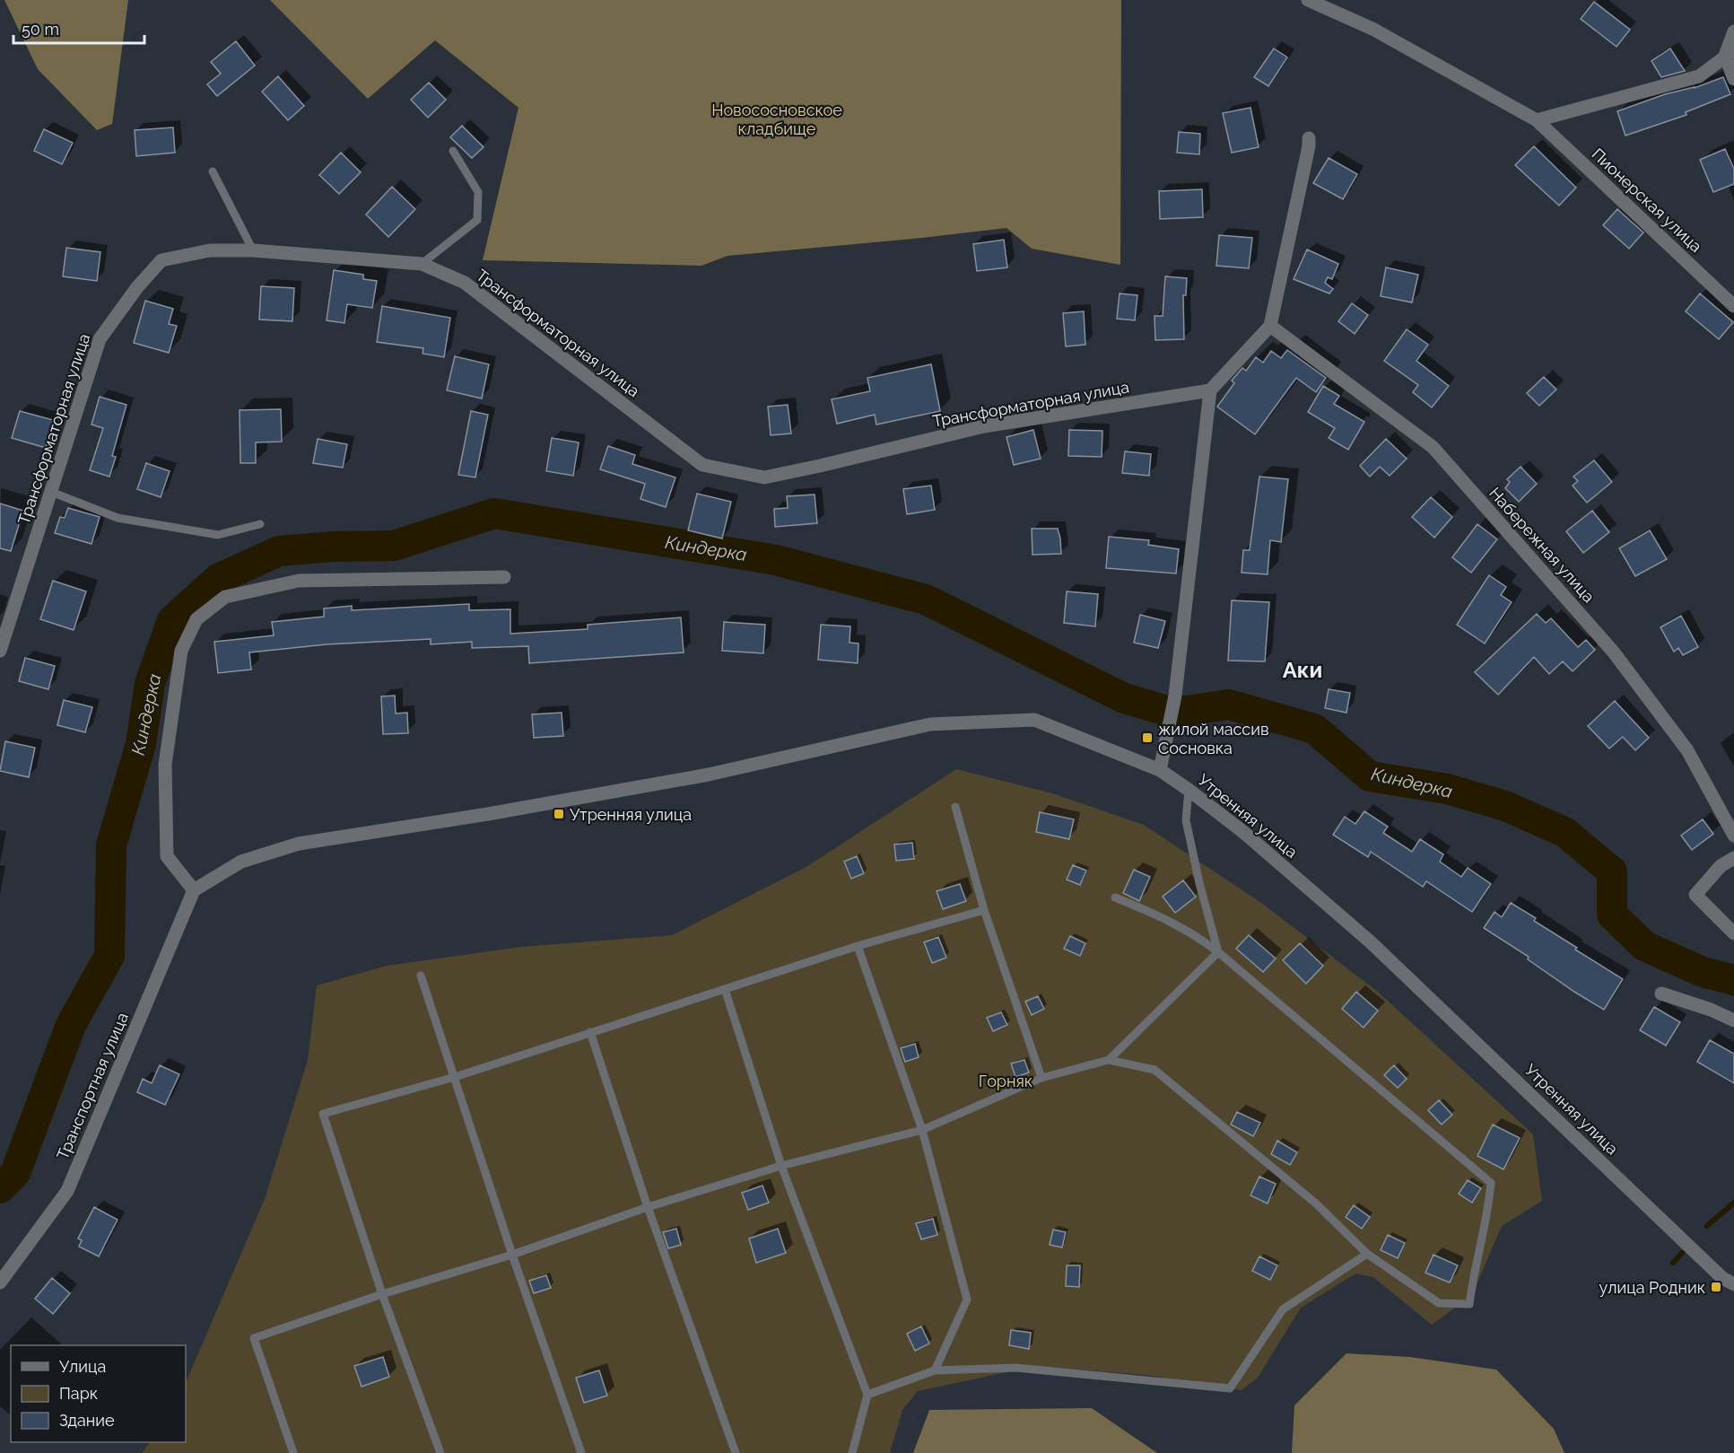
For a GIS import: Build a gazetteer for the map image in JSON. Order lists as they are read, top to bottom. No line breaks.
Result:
{"streets":{"street":["Пионерская улица","Трансформаторная улица","Набережная улица","Утренняя улица","Транспортная улица"]},"crossings":[["Утренняя улица","Транспортная улица"]],"districts":["Аки"],"water":["Киндерка"],"parks":["Новососновское кладбище","Горняк"],"places":{"transit":["жилой массив Сосновка","Утренняя улица","улица Родник"]},"legend":["Улица","Парк","Здание"],"scale_bar":"50 m"}
